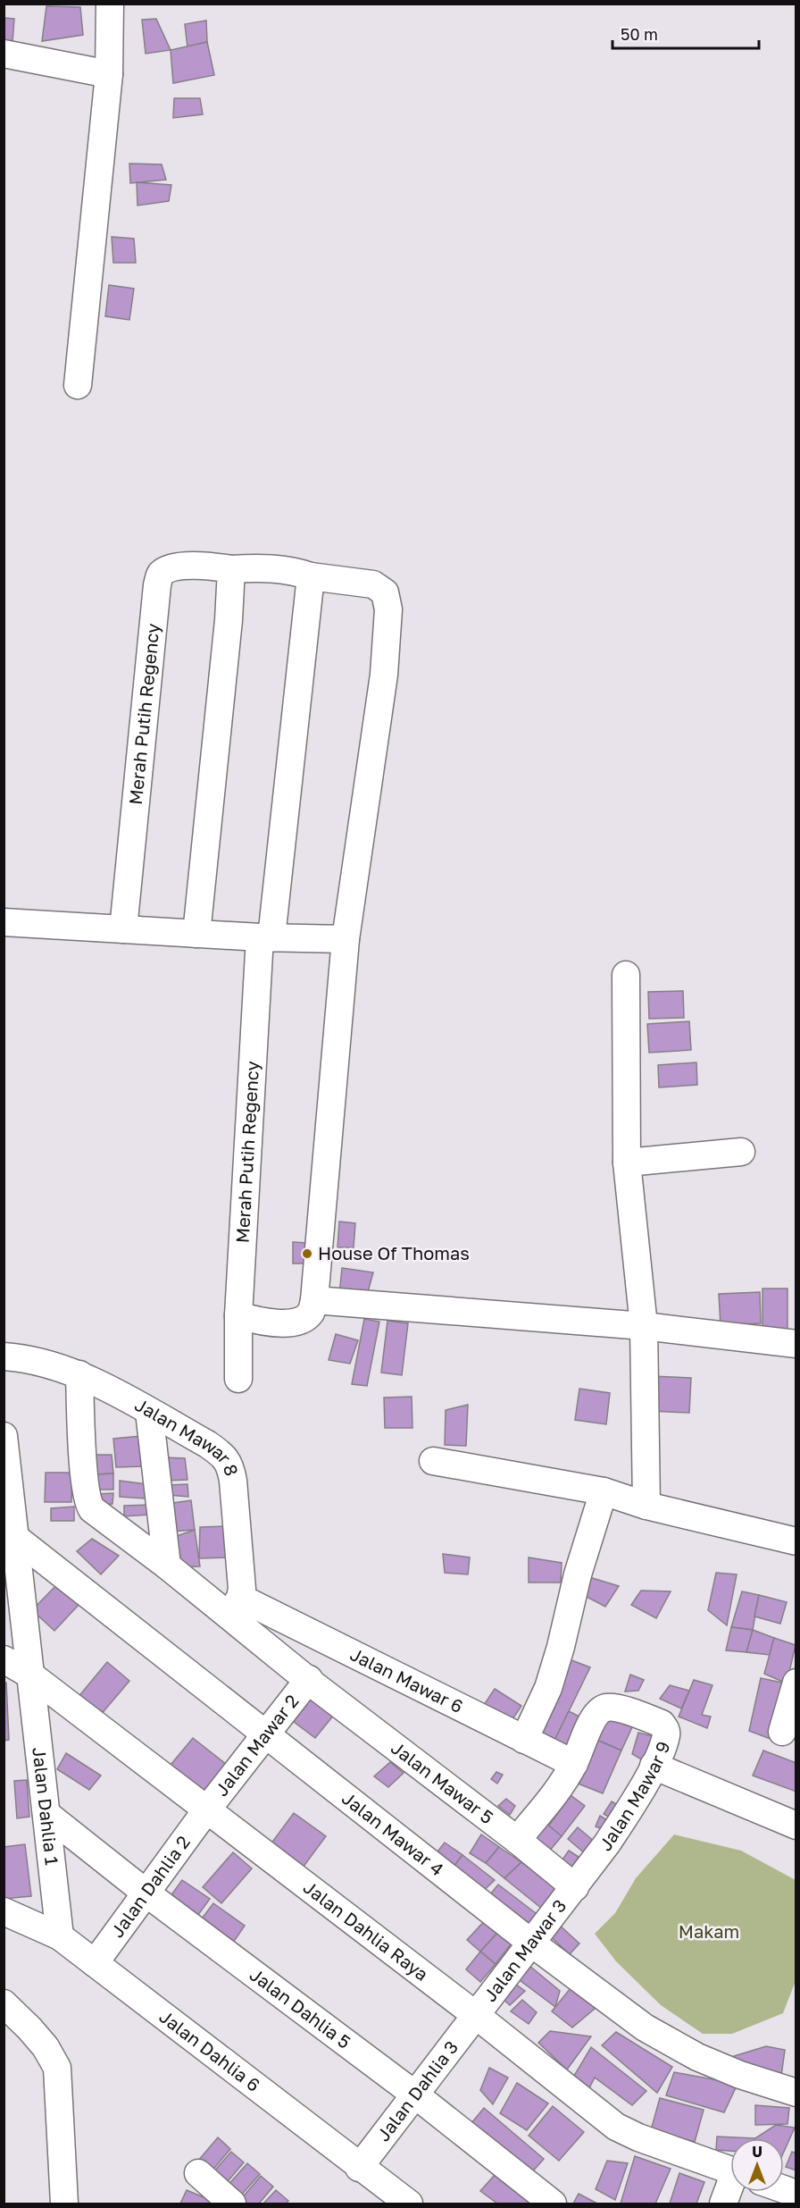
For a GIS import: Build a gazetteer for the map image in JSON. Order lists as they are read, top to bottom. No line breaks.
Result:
{"streets":{"street":["Merah Putih Regency","Jalan Mawar 8","Jalan Mawar 6","Jalan Mawar 2","Jalan Mawar 5","Jalan Mawar 9","Jalan Dahlia 1","Jalan Mawar 4","Jalan Dahlia 2","Jalan Dahlia Raya","Jalan Mawar 3","Jalan Dahlia 5","Jalan Dahlia 6","Jalan Dahlia 3"]},"crossings":[["Jalan Mawar 8","Jalan Mawar 6"],["Jalan Mawar 8","Jalan Mawar 5"],["Jalan Mawar 6","Jalan Mawar 5"],["Jalan Mawar 6","Jalan Mawar 9"],["Jalan Mawar 2","Jalan Mawar 5"],["Jalan Mawar 2","Jalan Mawar 4"],["Jalan Mawar 2","Jalan Dahlia 2"],["Jalan Mawar 2","Jalan Dahlia Raya"],["Jalan Mawar 5","Jalan Mawar 9"],["Jalan Mawar 5","Jalan Mawar 3"],["Jalan Mawar 9","Jalan Mawar 3"],["Jalan Dahlia 1","Jalan Mawar 4"],["Jalan Dahlia 1","Jalan Dahlia Raya"],["Jalan Dahlia 1","Jalan Dahlia 5"],["Jalan Dahlia 1","Jalan Dahlia 6"],["Jalan Mawar 4","Jalan Mawar 3"],["Jalan Dahlia 2","Jalan Dahlia Raya"],["Jalan Dahlia 2","Jalan Dahlia 5"],["Jalan Dahlia 2","Jalan Dahlia 6"],["Jalan Dahlia Raya","Jalan Mawar 3"],["Jalan Dahlia Raya","Jalan Dahlia 3"],["Jalan Mawar 3","Jalan Dahlia 3"],["Jalan Dahlia 5","Jalan Dahlia 3"],["Jalan Dahlia 6","Jalan Dahlia 3"]],"parks":["Makam"],"places":["House Of Thomas"],"scale_bar":"50 m","north":"top"}
